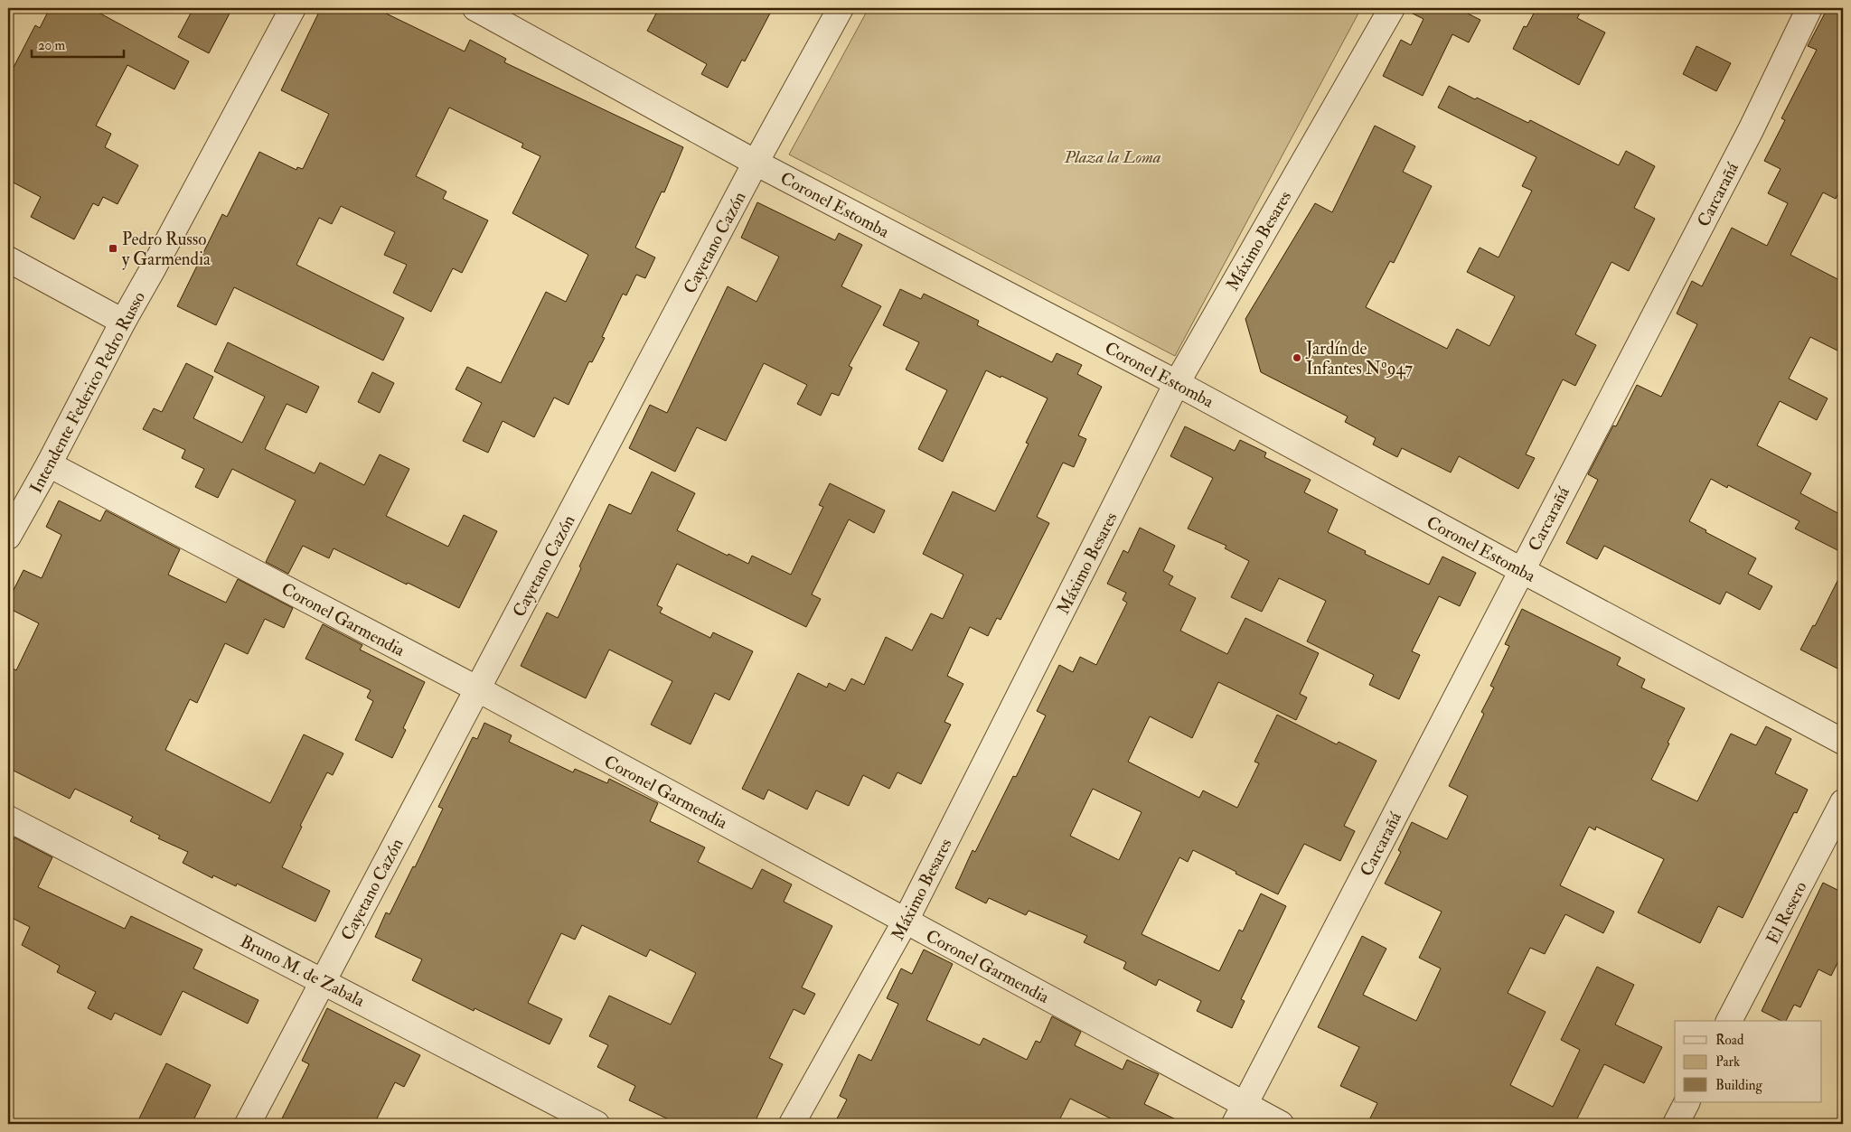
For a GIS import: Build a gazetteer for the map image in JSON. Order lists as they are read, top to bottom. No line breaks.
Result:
{"streets":{"street":["Carcarañá","Coronel Estomba","Máximo Besares","Cayetano Cazón","Intendente Federico Pedro Russo","Coronel Garmendia","El Resero","Bruno M. de Zabala"]},"crossings":[["Carcarañá","Coronel Estomba"],["Carcarañá","Coronel Garmendia"],["Coronel Estomba","Máximo Besares"],["Coronel Estomba","Cayetano Cazón"],["Máximo Besares","Coronel Garmendia"],["Cayetano Cazón","Coronel Garmendia"],["Cayetano Cazón","Bruno M. de Zabala"],["Intendente Federico Pedro Russo","Coronel Garmendia"]],"parks":["Plaza la Loma"],"places":{"transit":["Pedro Russo y Garmendia"],"other":["Jardín de Infantes Nº947"]},"legend":["Road","Park","Building"],"scale_bar":"20 m"}
